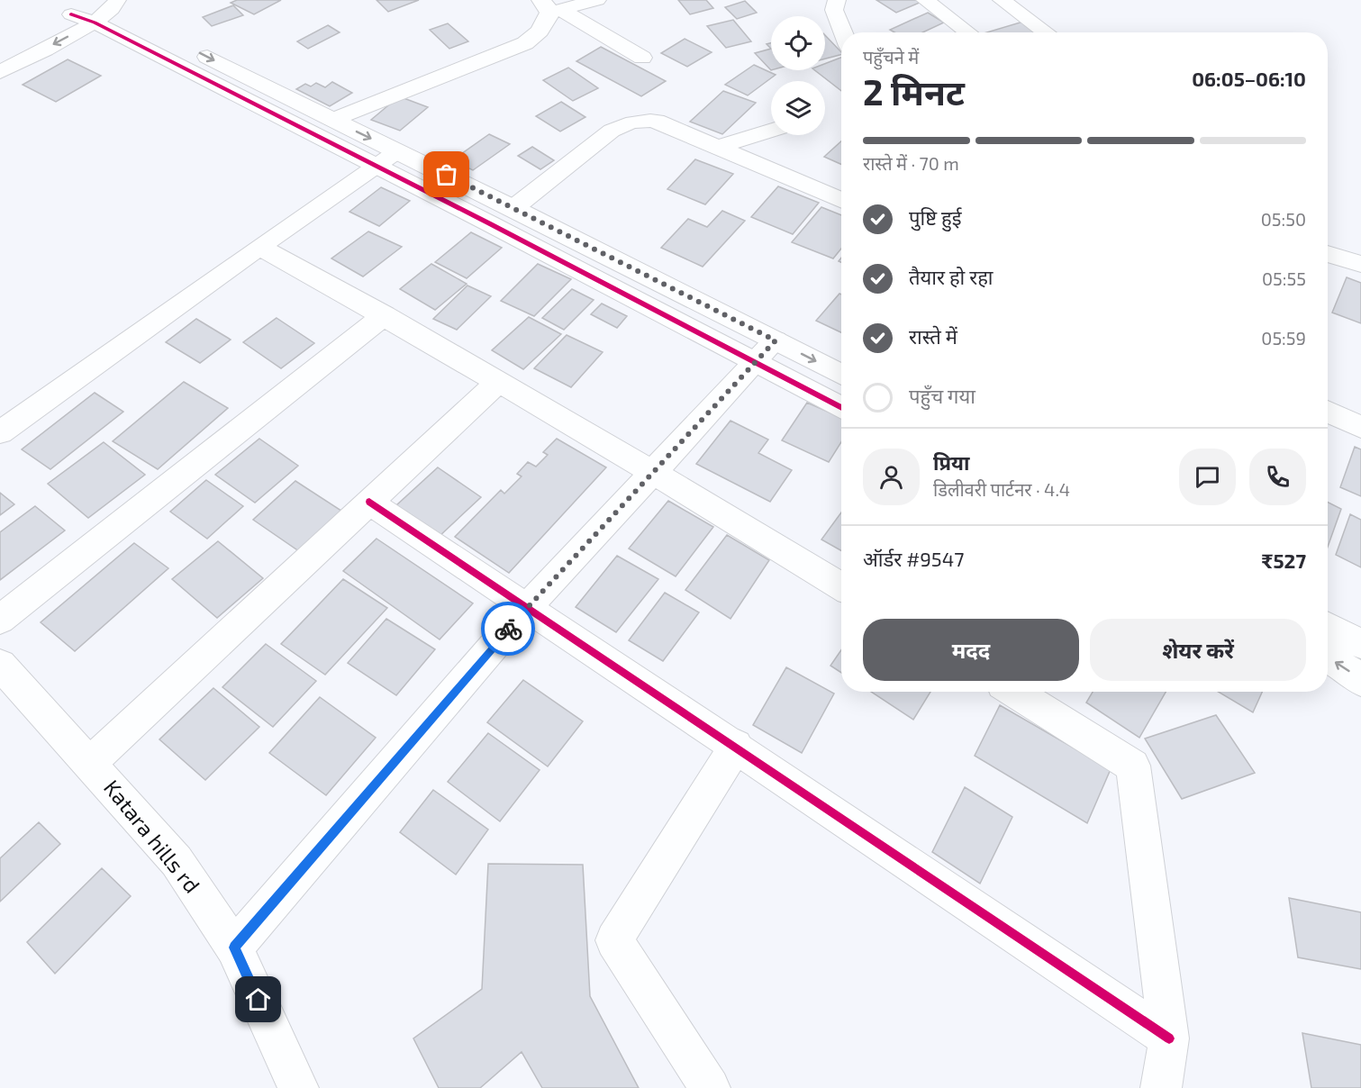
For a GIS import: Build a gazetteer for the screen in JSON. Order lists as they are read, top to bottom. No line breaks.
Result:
{"streets":{"street":["Katara hills rd"]},"page":{"heading":["2 मिनट","पहुँचने में","06:05–06:10"],"panel":["प्रिया","डिलीवरी पार्टनर · 4.4","ऑर्डर #9547","₹527"],"bar":"रास्ते में · 70 m","list":[["पुष्टि हुई","05:50"],["तैयार हो रहा","05:55"],["रास्ते में","05:59"],"पहुँच गया"],"buttons":["मदद","शेयर करें"]}}
